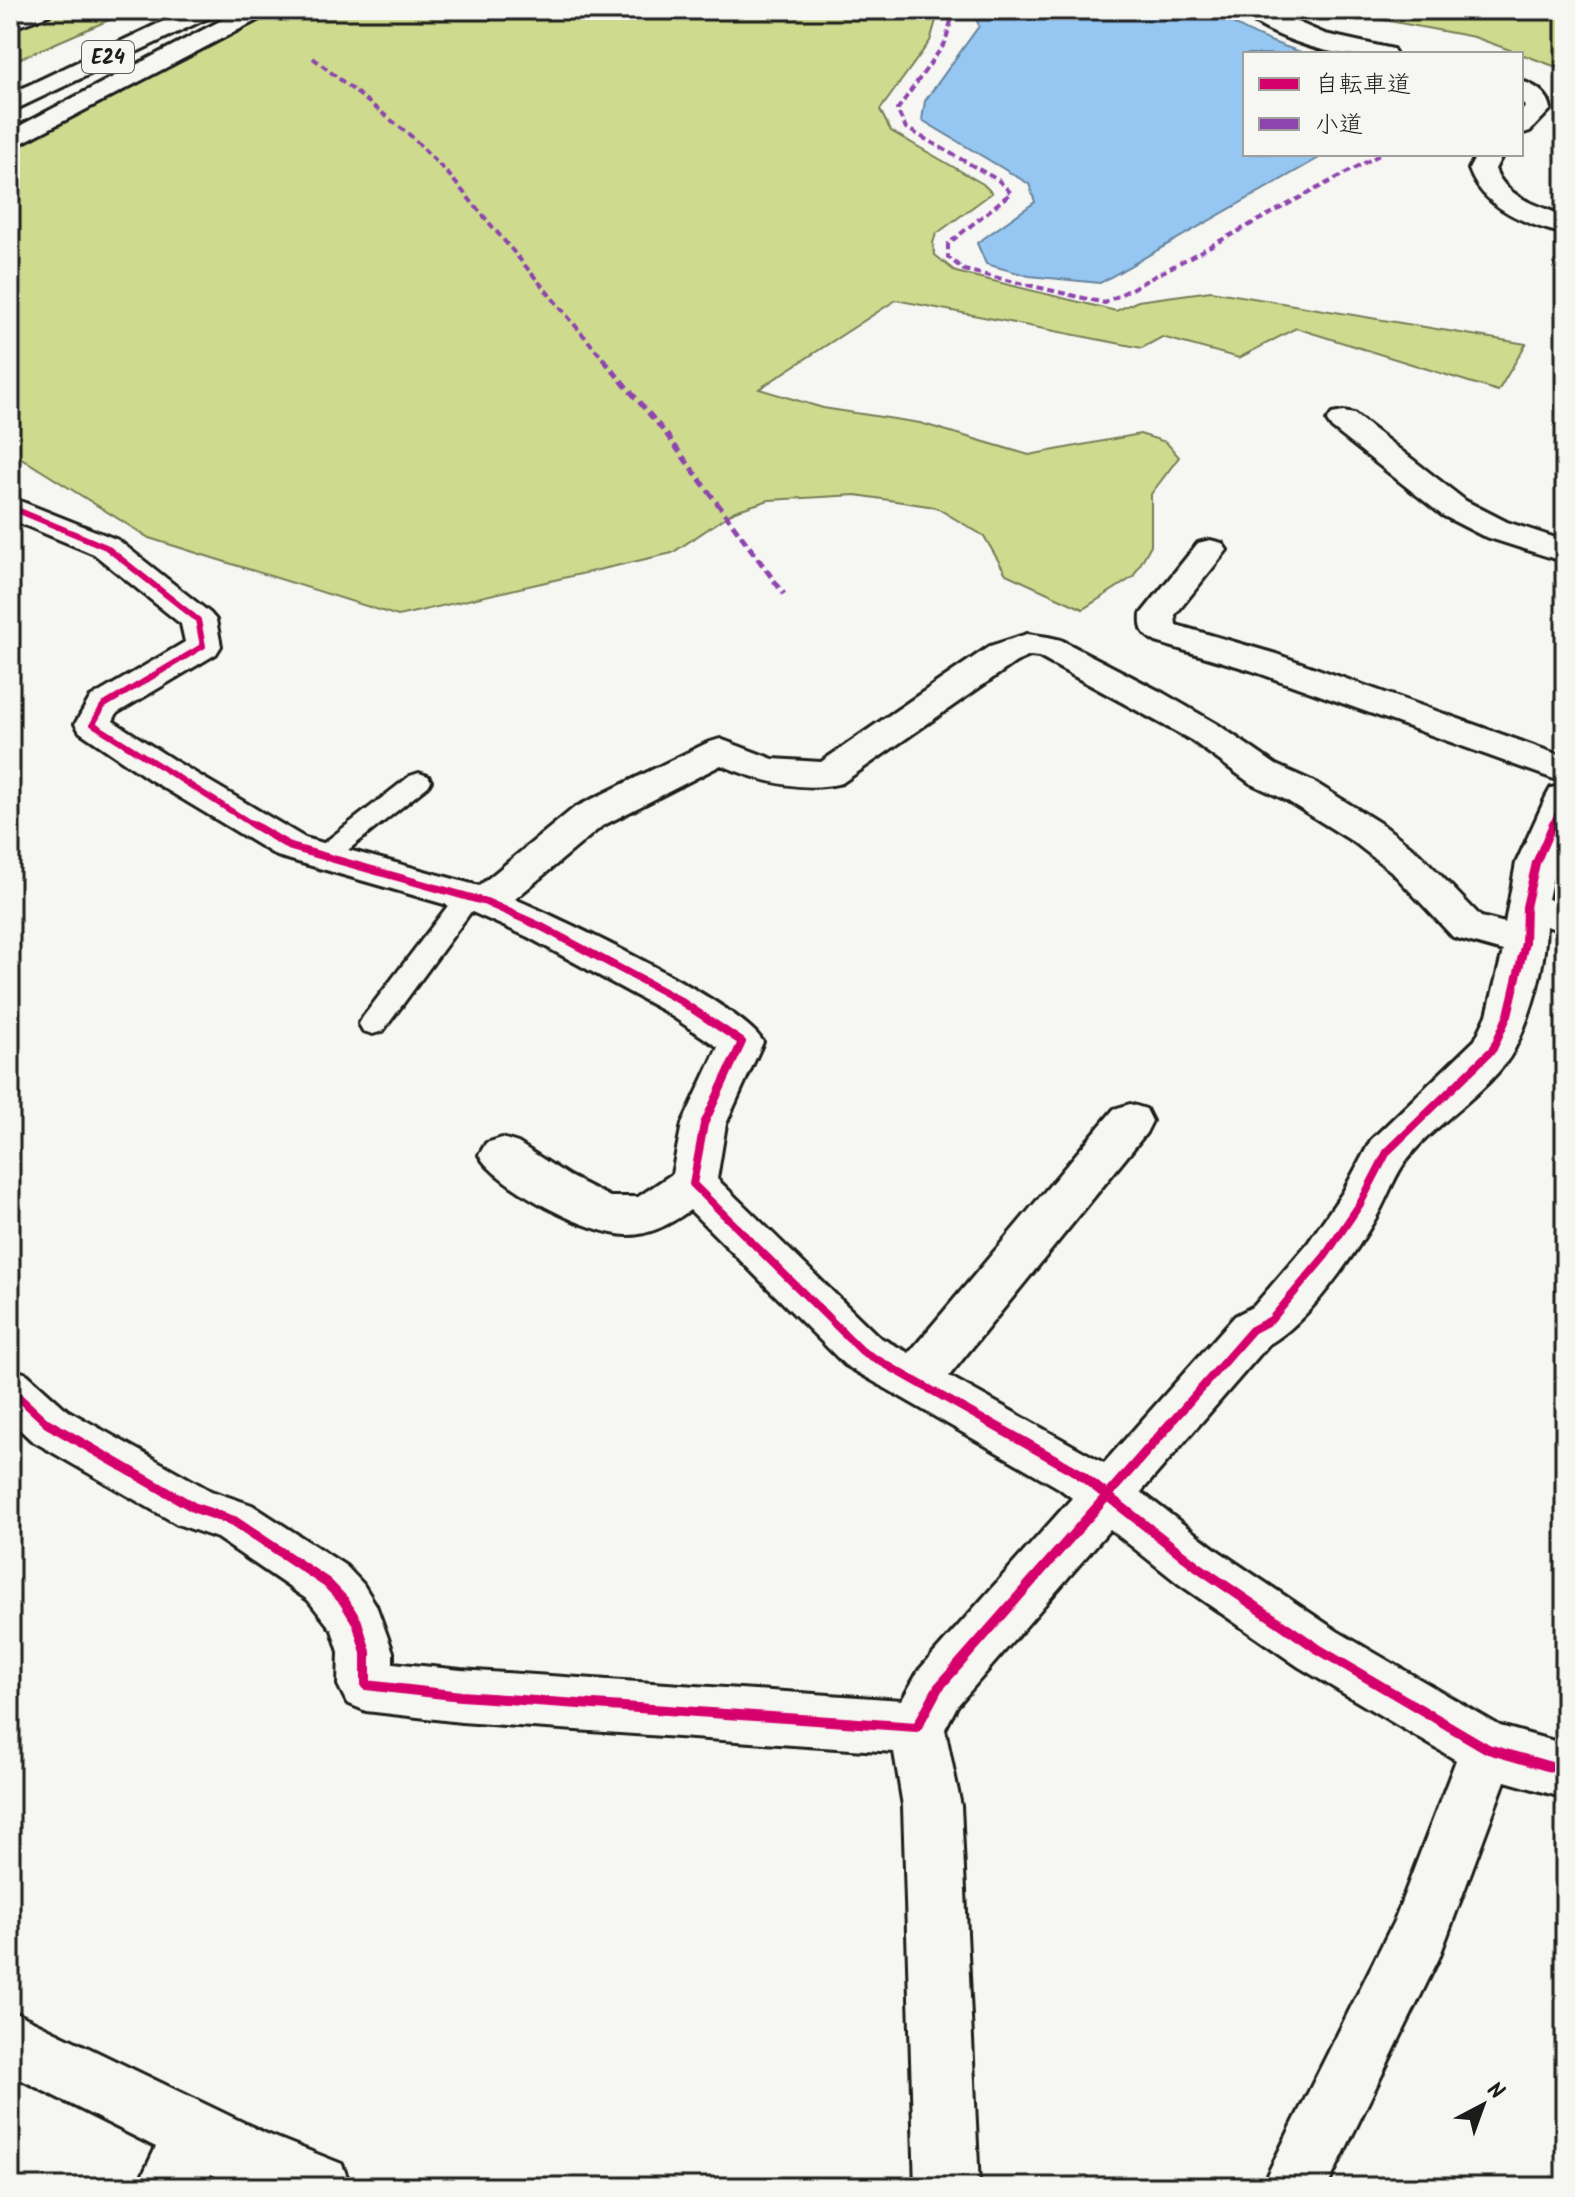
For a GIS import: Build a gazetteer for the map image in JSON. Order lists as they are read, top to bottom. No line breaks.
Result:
{"streets":{"main road":["E24"]},"legend":["自転車道","小道"],"north":"top right"}
